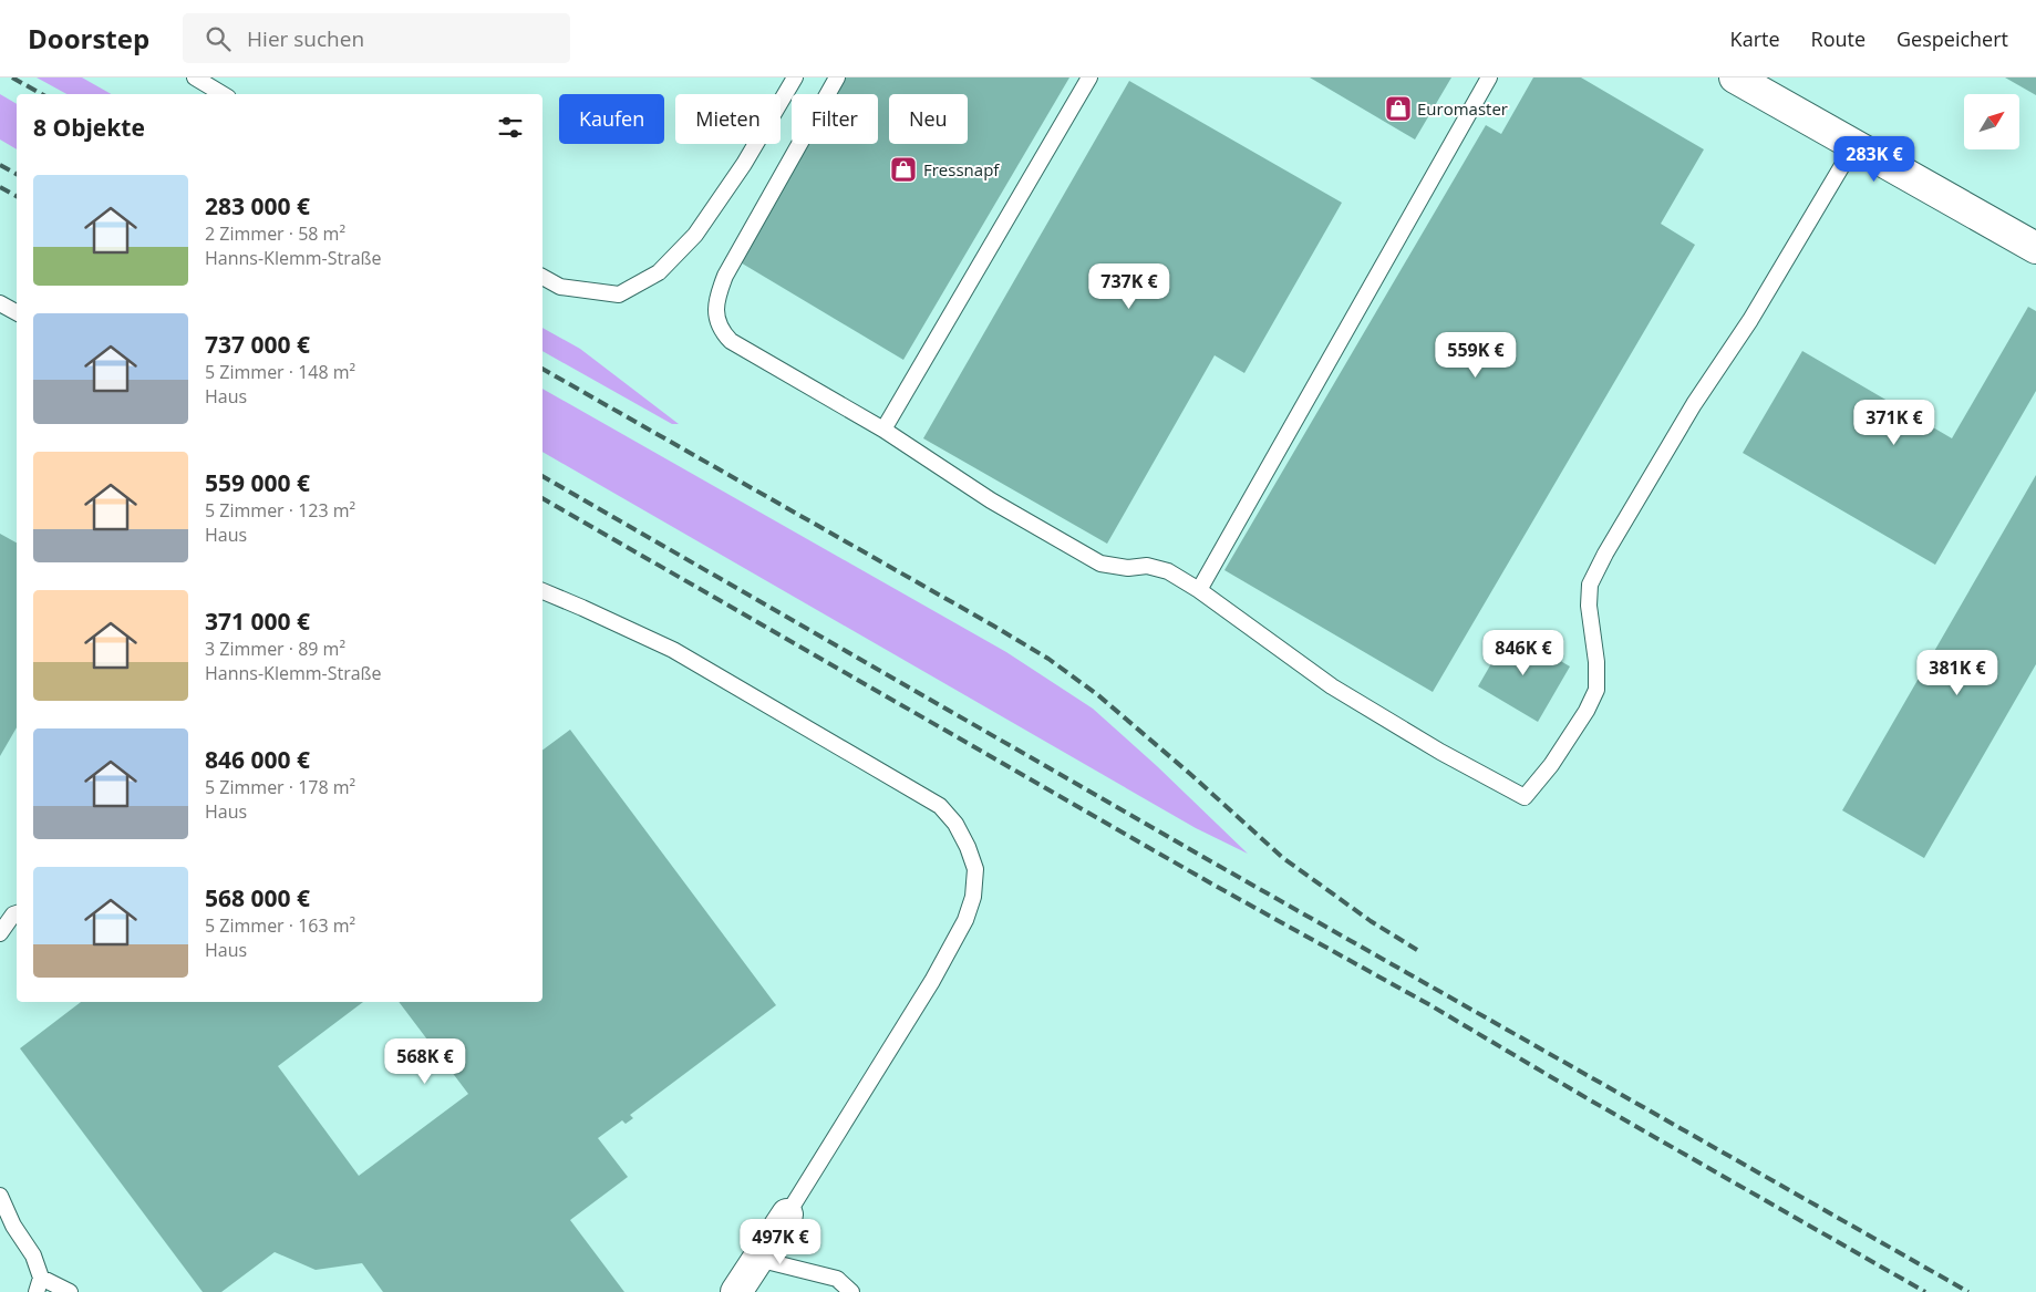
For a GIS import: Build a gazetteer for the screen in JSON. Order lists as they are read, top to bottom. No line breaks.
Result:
{"places":{"shop":["Euromaster","Fressnapf"]},"north":"top right","page":{"header":"Doorstep","search":"Hier suchen","nav":["Karte","Route","Gespeichert"],"chip":["Kaufen","Mieten","Filter","Neu"],"heading":"8 Objekte","price":["283K €","737K €","559K €","371K €","846K €","381K €","568K €","497K €"],"list":[{"name":"283 000 €","note":"2 Zimmer · 58 m² · Hanns-Klemm-Straße"},{"name":"737 000 €","note":"5 Zimmer · 148 m² · Haus"},{"name":"559 000 €","note":"5 Zimmer · 123 m² · Haus"},{"name":"371 000 €","note":"3 Zimmer · 89 m² · Hanns-Klemm-Straße"},{"name":"846 000 €","note":"5 Zimmer · 178 m² · Haus"},{"name":"568 000 €","note":"5 Zimmer · 163 m² · Haus"}]}}
